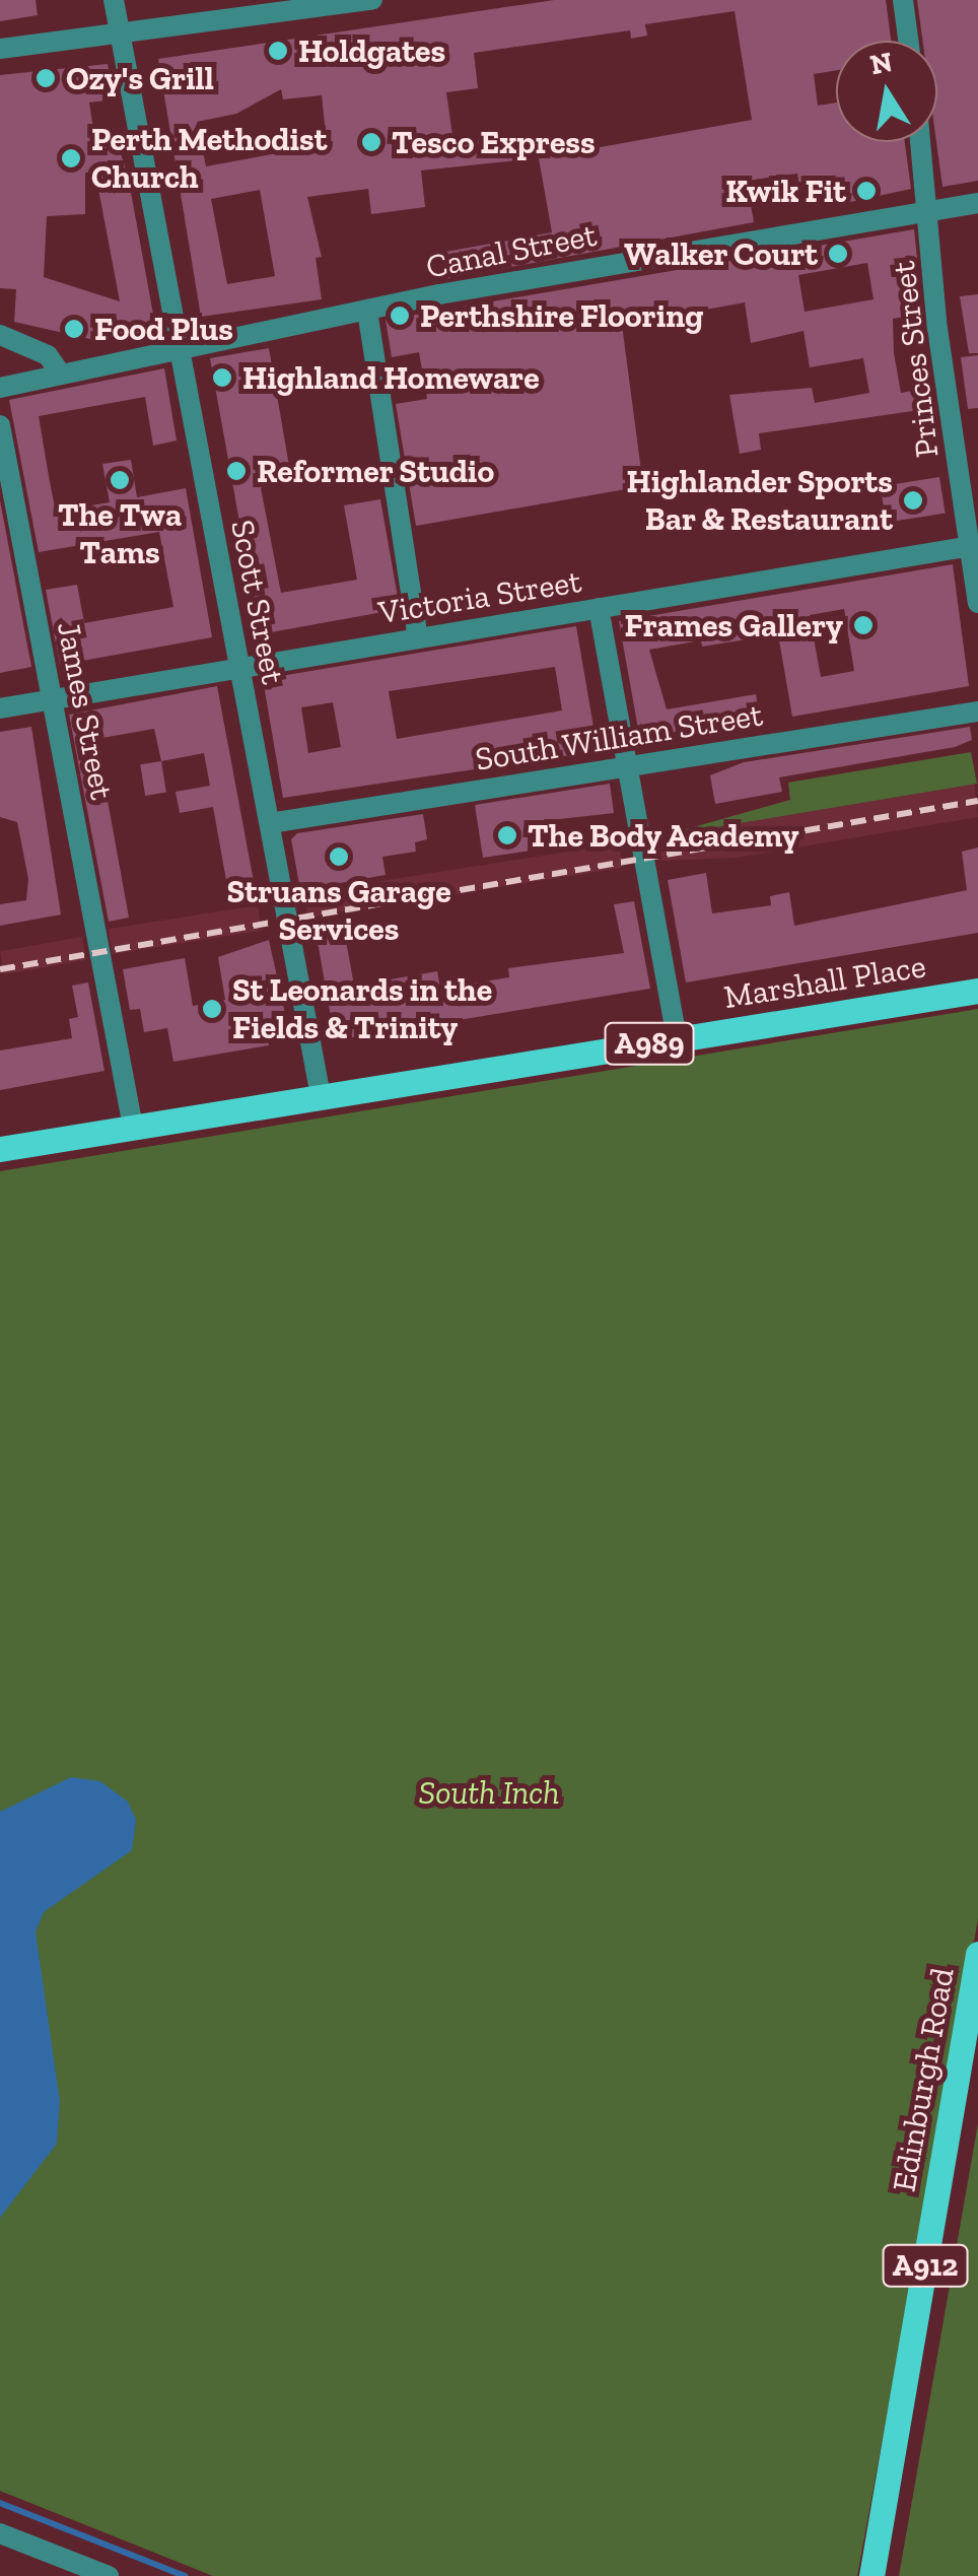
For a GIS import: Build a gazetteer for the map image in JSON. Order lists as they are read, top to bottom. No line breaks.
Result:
{"streets":{"main road":["Marshall Place","A989","Edinburgh Road","A912"],"street":["Canal Street","Princes Street","Victoria Street","Scott Street","James Street","South William Street"]},"crossings":[["Canal Street","Princes Street"],["Canal Street","Scott Street"],["Princes Street","Victoria Street"],["Victoria Street","Scott Street"],["Victoria Street","James Street"],["Scott Street","South William Street"],["Scott Street","Marshall Place"],["Scott Street","A989"],["James Street","A989"],["Marshall Place","A989"]],"parks":["South Inch"],"places":["Holdgates","Ozy's Grill","Tesco Express","Perth Methodist Church","Kwik Fit","Walker Court","Perthshire Flooring","Food Plus","Highland Homeware","Reformer Studio","The Twa Tams","Highlander Sports Bar & Restaurant","Frames Gallery","The Body Academy","Struans Garage Services","St Leonards in the Fields & Trinity"],"north":"top"}
